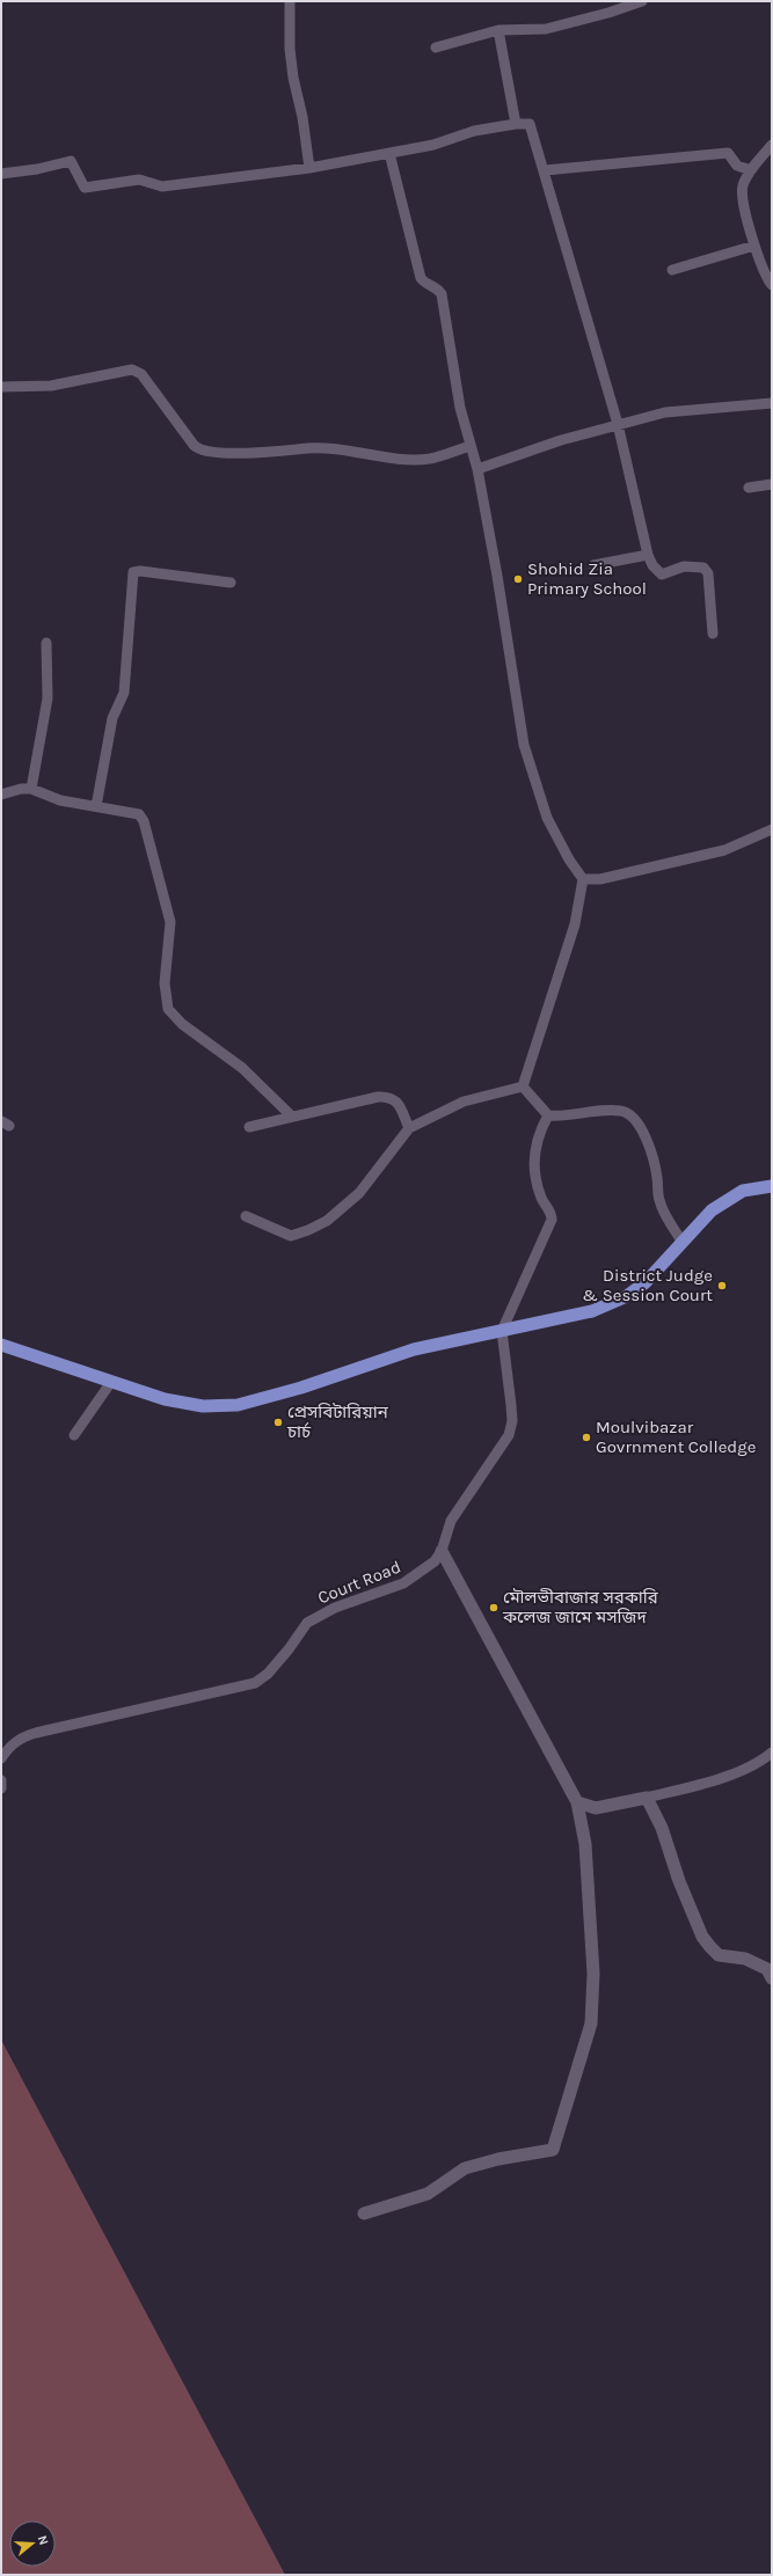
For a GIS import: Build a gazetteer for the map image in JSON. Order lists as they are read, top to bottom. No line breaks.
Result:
{"streets":{"street":["Court Road"]},"places":["Shohid Zia Primary School","District Judge & Session Court","প্রেসবিটারিয়ান চার্চ","Moulvibazar Govrnment Colledge","মৌলভীবাজার সরকারি কলেজ জামে মসজিদ"],"north":"right"}
